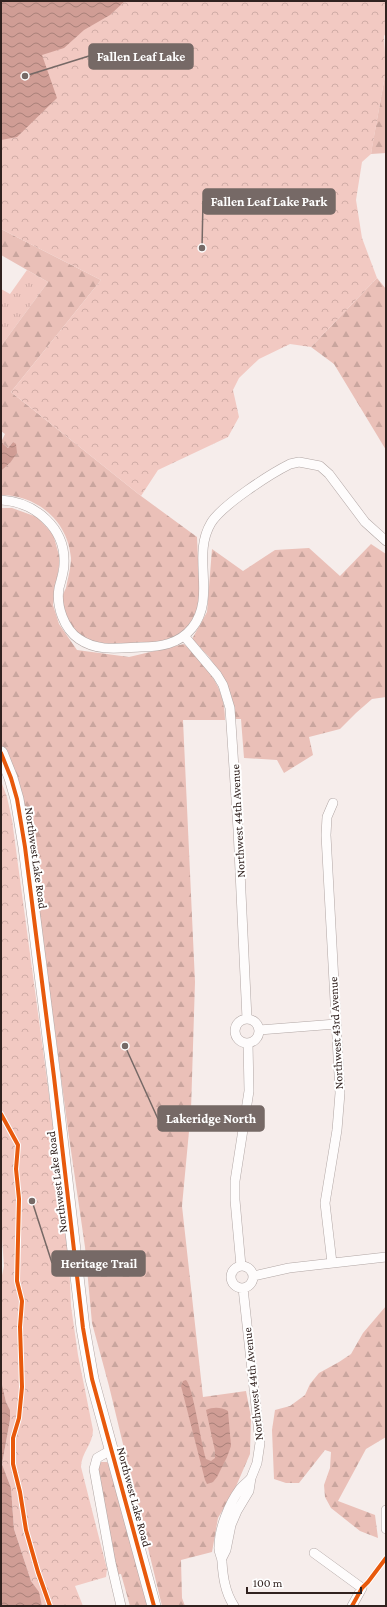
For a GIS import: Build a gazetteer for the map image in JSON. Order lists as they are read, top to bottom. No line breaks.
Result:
{"streets":{"main road":["Northwest Lake Road"],"street":["Northwest 44th Avenue","Northwest 43rd Avenue"]},"places":["Fallen Leaf Lake","Fallen Leaf Lake Park","Lakeridge North","Heritage Trail"],"scale_bar":"100 m"}
